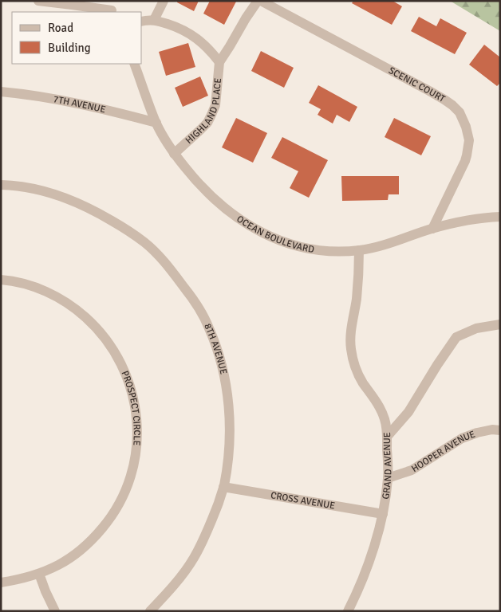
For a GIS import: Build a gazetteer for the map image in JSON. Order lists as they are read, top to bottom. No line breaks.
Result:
{"streets":{"street":["SCENIC COURT","7TH AVENUE","HIGHLAND PLACE","OCEAN BOULEVARD","8TH AVENUE","PROSPECT CIRCLE","HOOPER AVENUE","GRAND AVENUE","CROSS AVENUE"]},"crossings":[["SCENIC COURT","HIGHLAND PLACE"],["SCENIC COURT","OCEAN BOULEVARD"],["7TH AVENUE","OCEAN BOULEVARD"],["HIGHLAND PLACE","OCEAN BOULEVARD"],["OCEAN BOULEVARD","GRAND AVENUE"],["8TH AVENUE","CROSS AVENUE"],["HOOPER AVENUE","GRAND AVENUE"],["GRAND AVENUE","CROSS AVENUE"]],"legend":["Road","Building"]}
